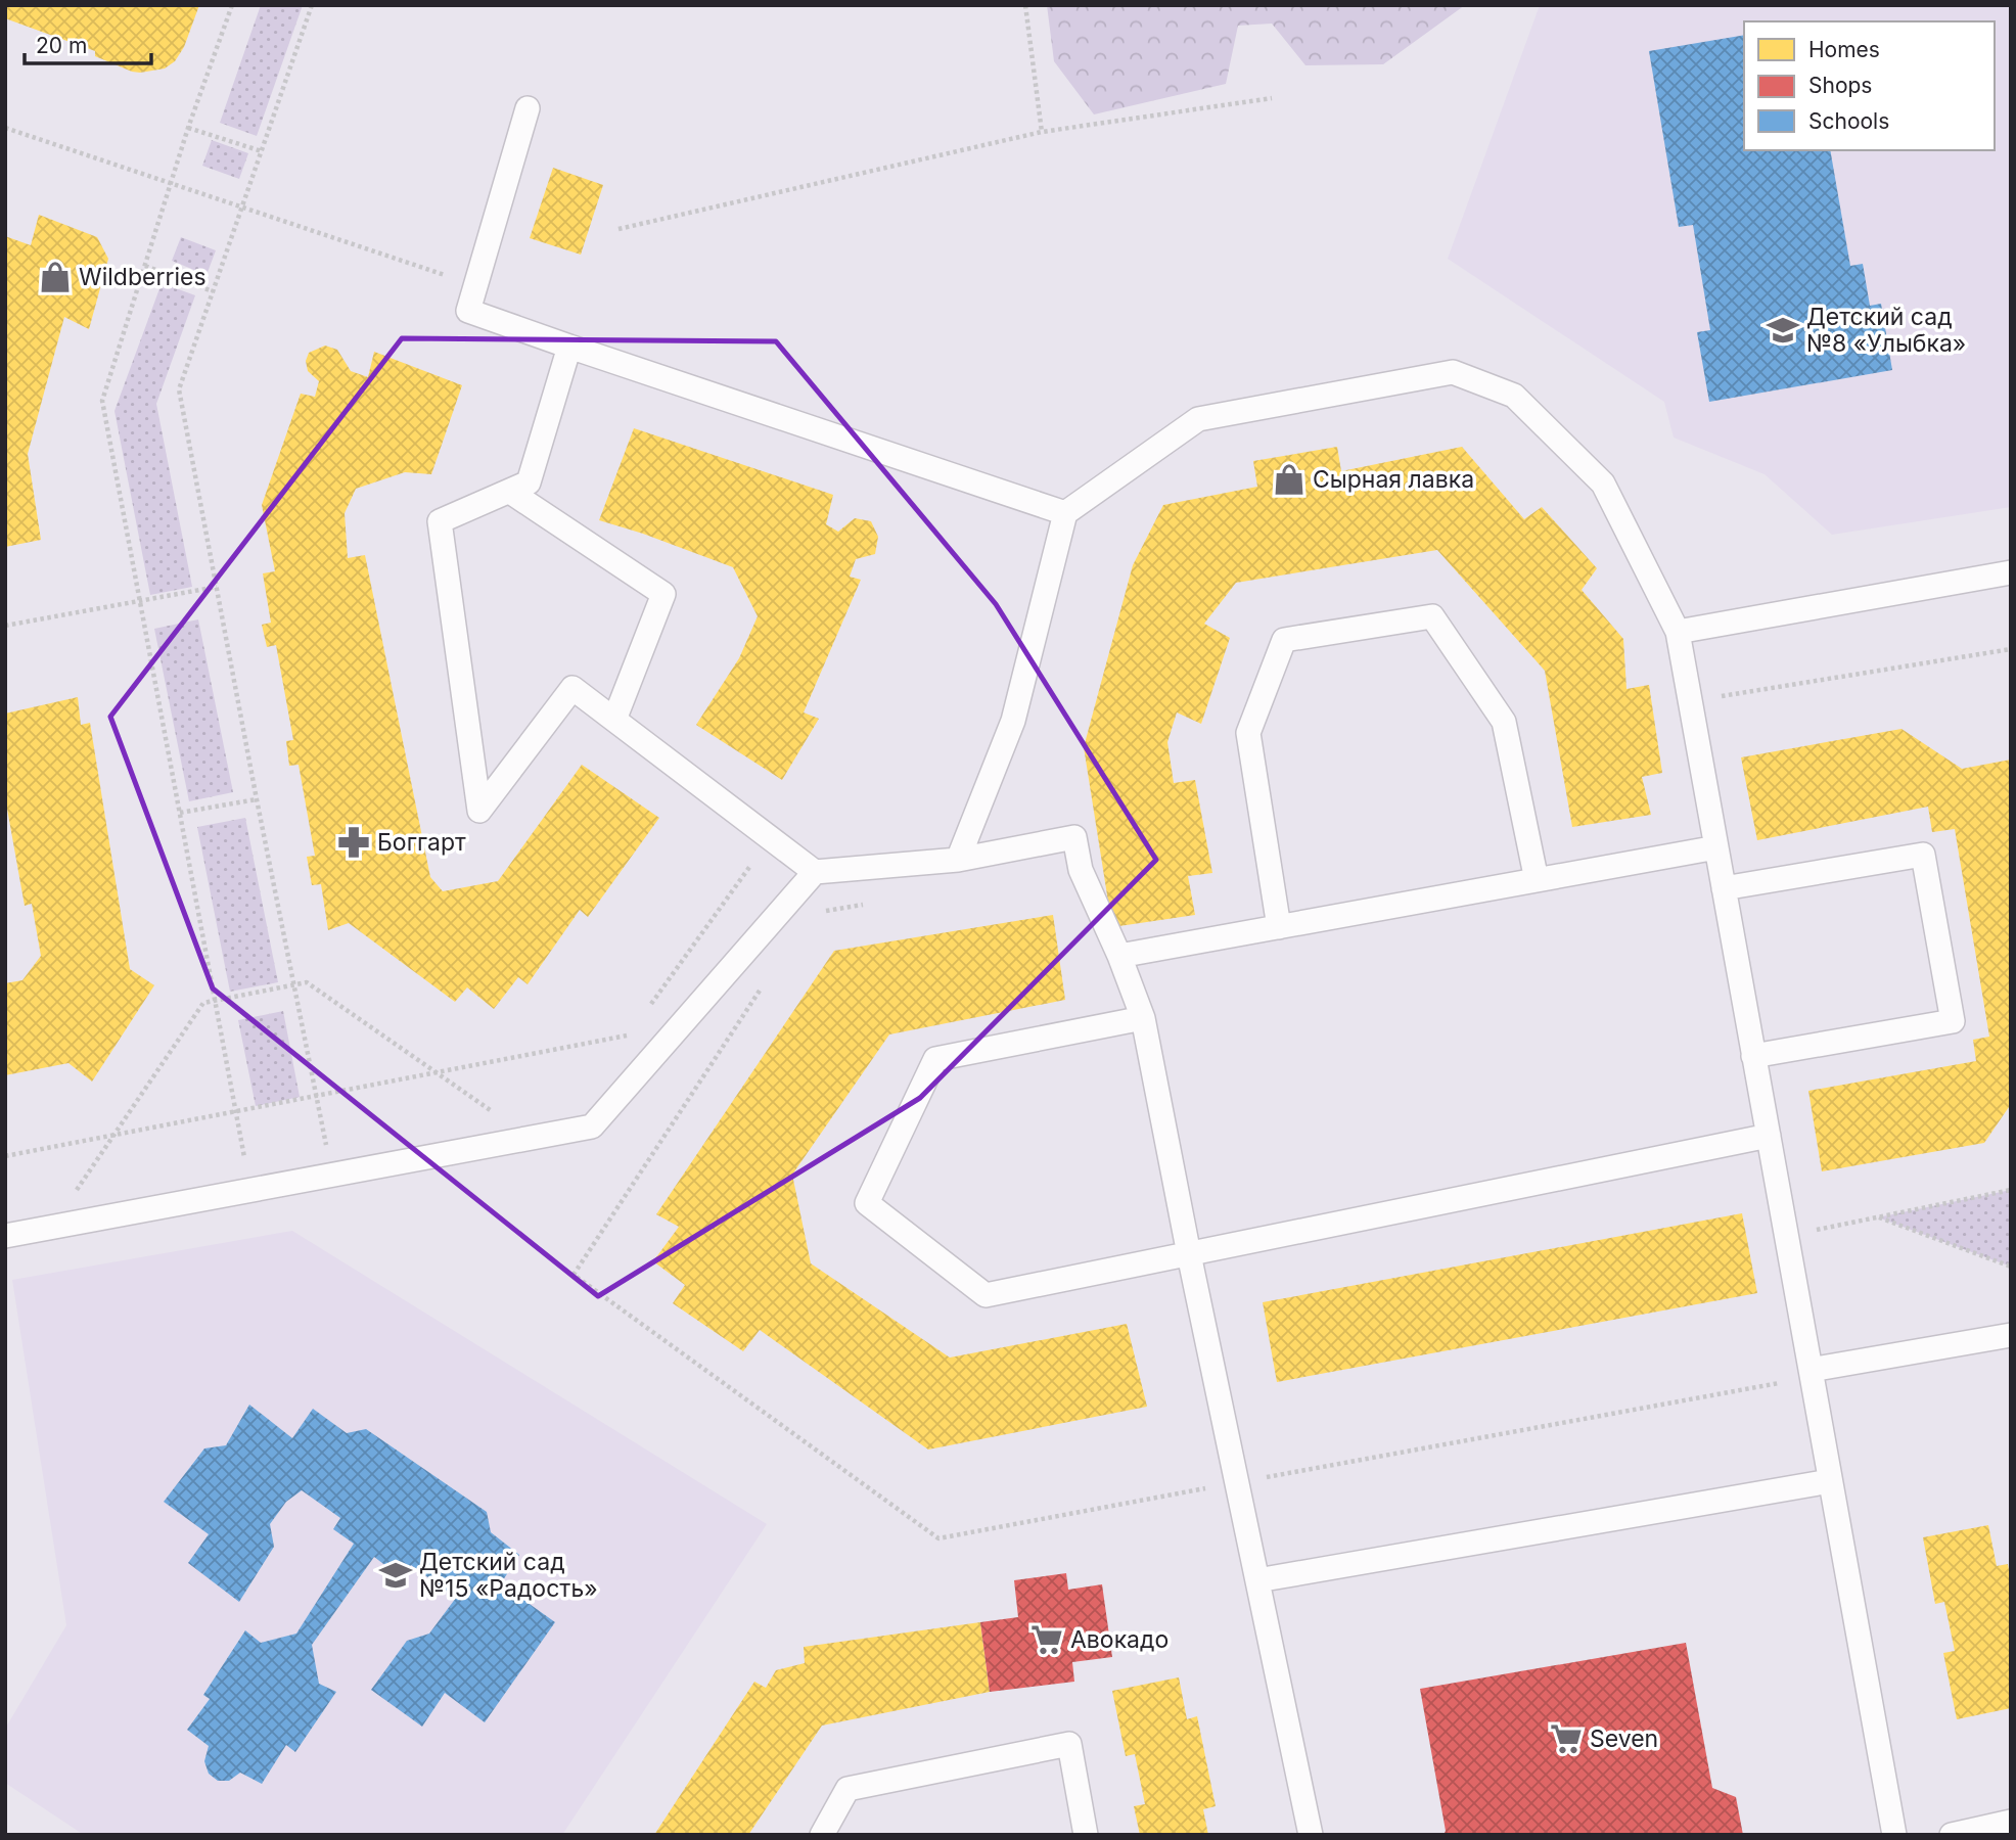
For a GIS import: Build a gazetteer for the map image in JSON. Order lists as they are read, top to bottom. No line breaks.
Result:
{"places":{"shop":["Wildberries","Сырная лавка"],"school or university":["Детский сад №8 «Улыбка»","Детский сад №15 «Радость»"],"pharmacy":["Боггарт"],"supermarket":["Авокадо","Seven"]},"legend":["Homes","Shops","Schools"],"scale_bar":"20 m"}
